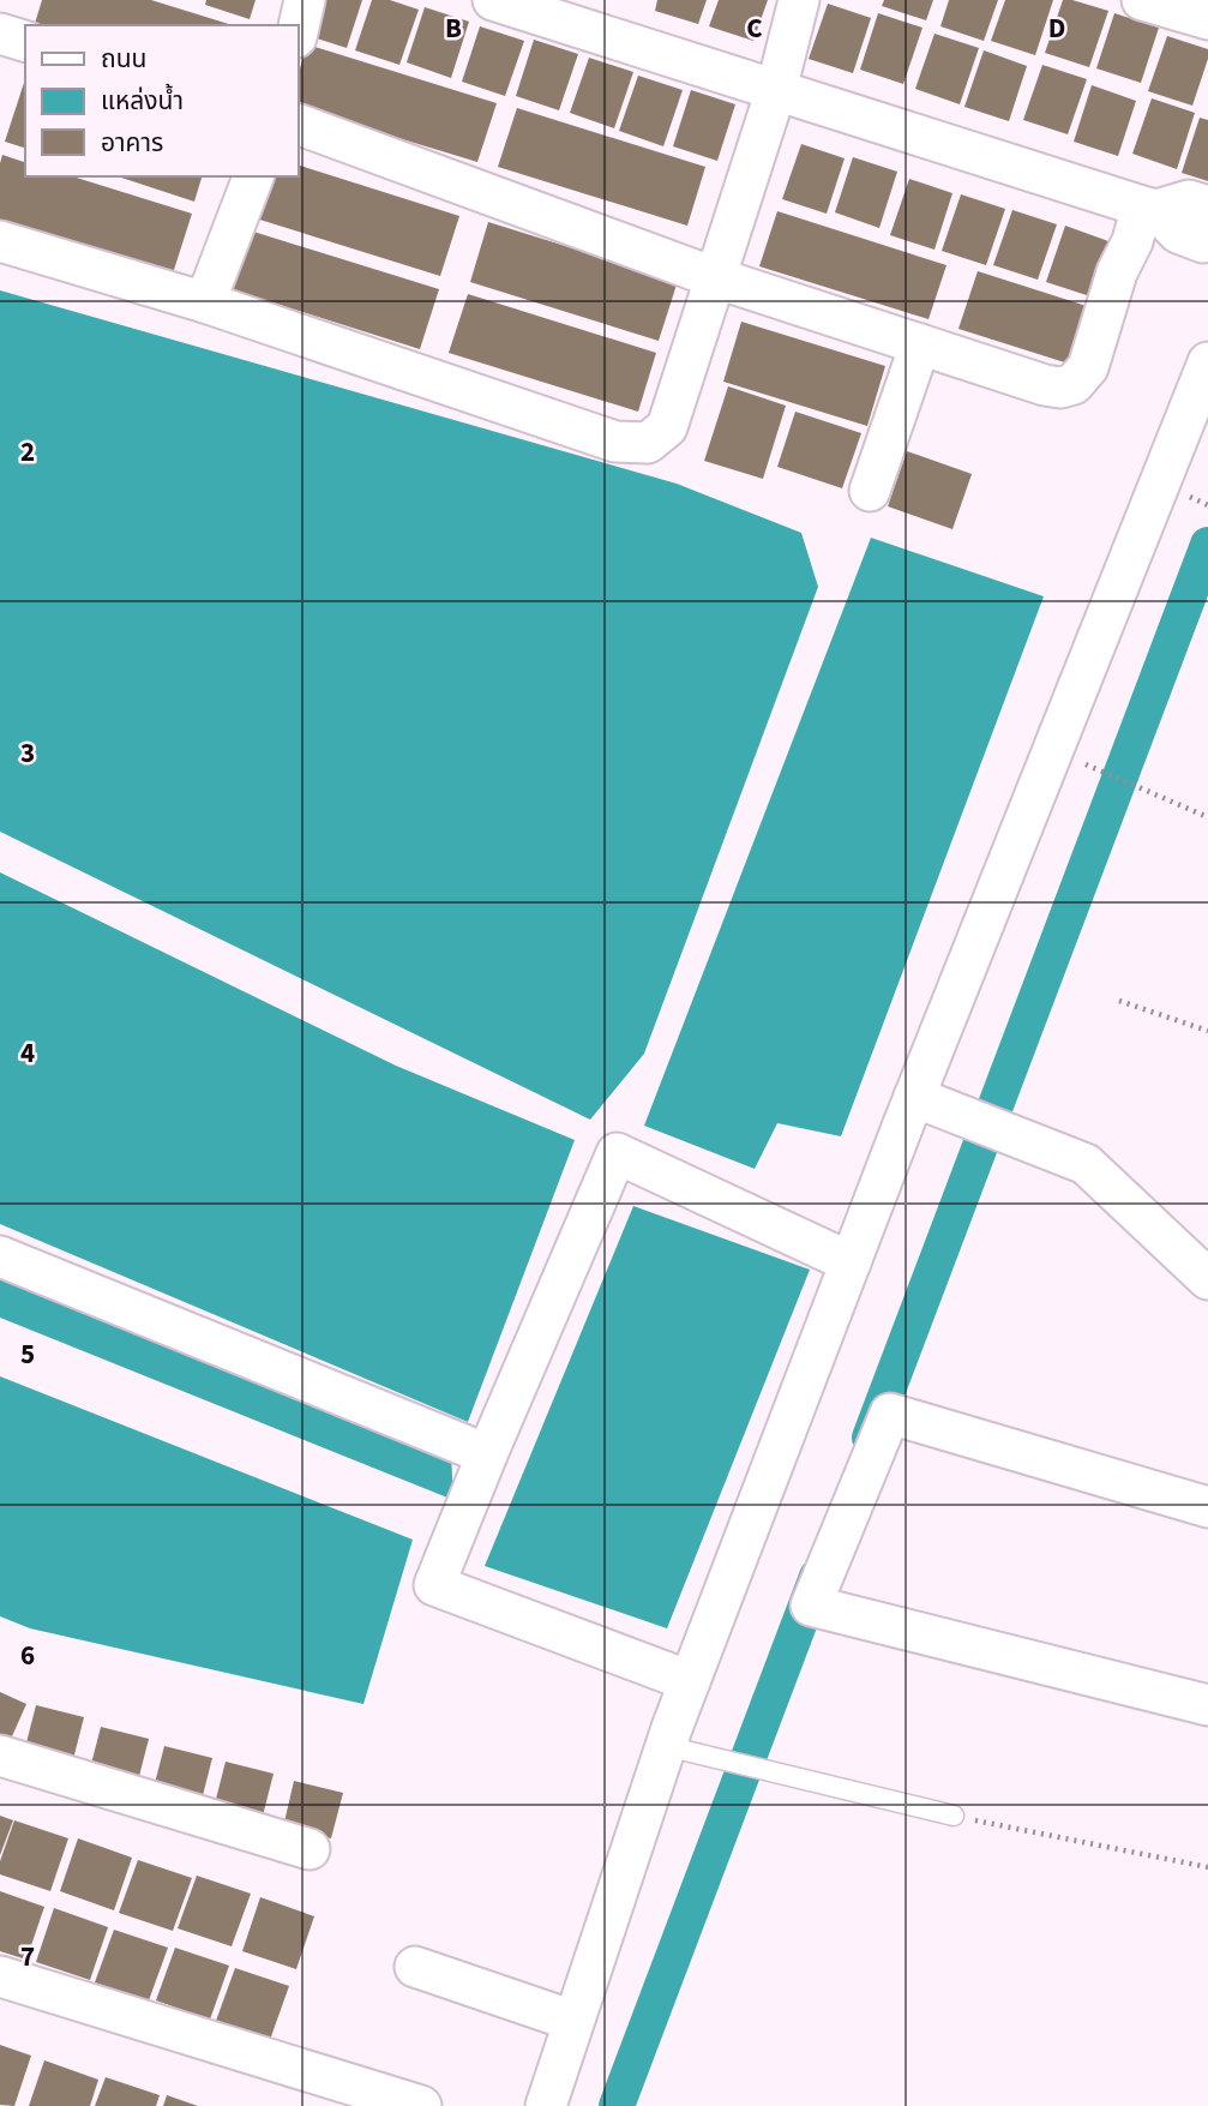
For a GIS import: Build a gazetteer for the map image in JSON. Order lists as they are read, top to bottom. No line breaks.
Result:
{"legend":["ถนน","แหล่งน้ำ","อาคาร"],"grid":{"columns":["B","C","D"],"rows":["2","3","4","5","6","7"]}}
